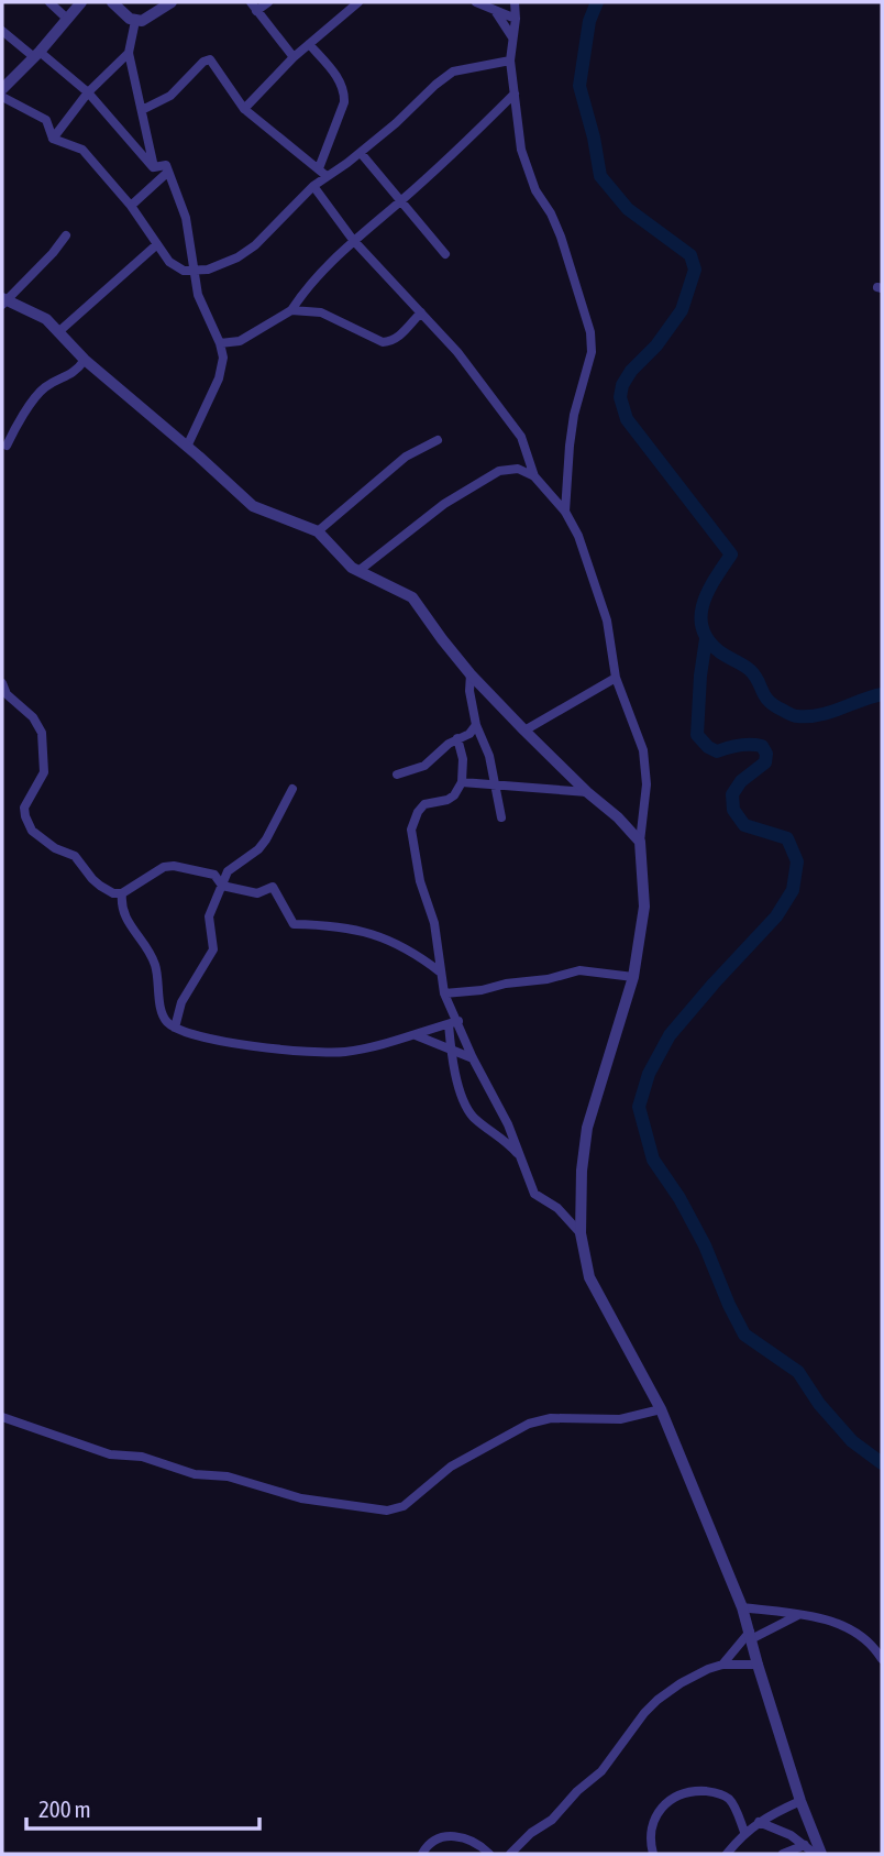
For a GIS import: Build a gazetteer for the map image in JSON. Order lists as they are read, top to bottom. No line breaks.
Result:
{"scale_bar":"200 m"}
